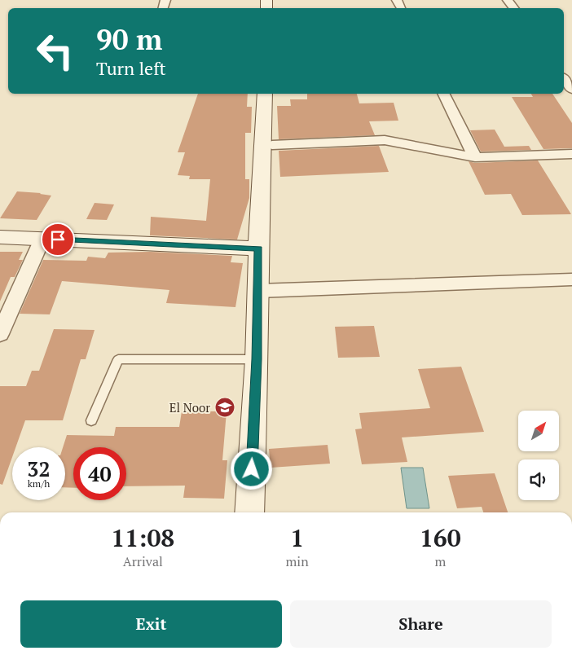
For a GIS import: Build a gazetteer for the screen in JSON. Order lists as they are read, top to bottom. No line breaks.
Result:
{"places":{"school or university":["El Noor"]},"north":"top right","page":{"turn":["90 m","Turn left"],"speed":"32 km/h","limit":"40","eta":["11:08","Arrival","1","min","160","m"],"buttons":["Exit","Share"]}}
